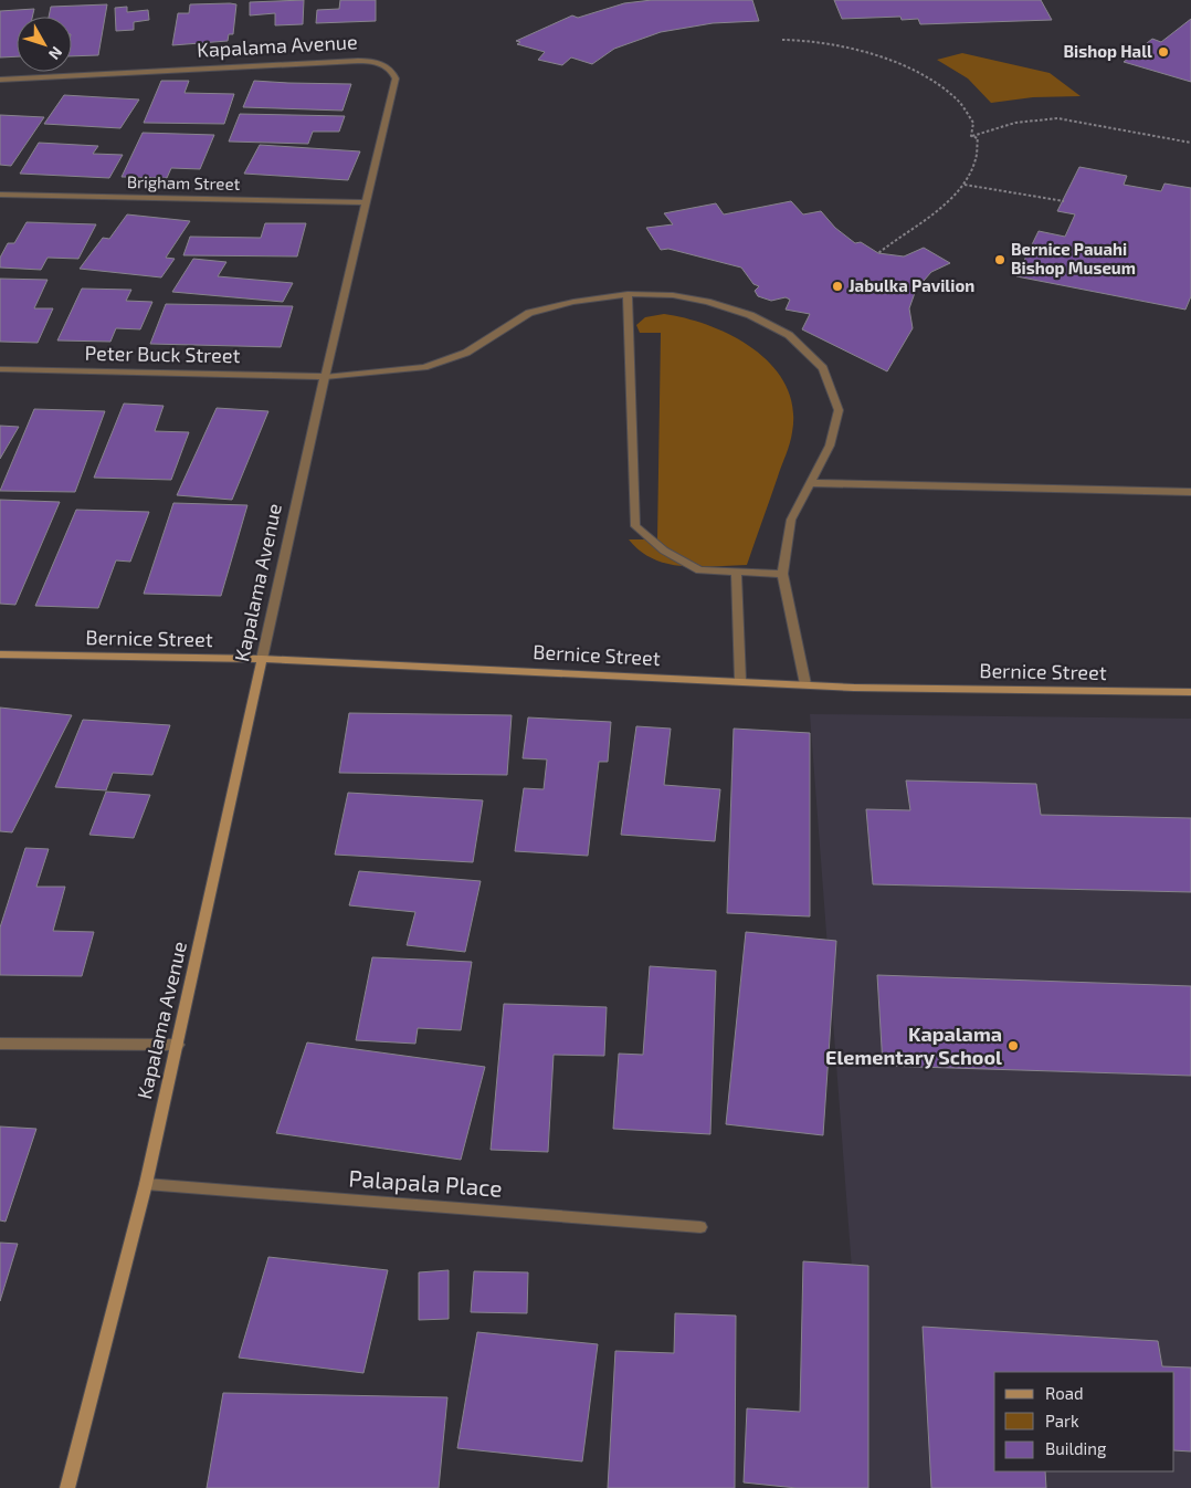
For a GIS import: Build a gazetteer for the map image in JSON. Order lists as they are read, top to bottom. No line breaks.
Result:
{"streets":{"street":["Kapalama Avenue","Brigham Street","Peter Buck Street","Bernice Street","Palapala Place"]},"crossings":[["Kapalama Avenue","Brigham Street"],["Kapalama Avenue","Peter Buck Street"],["Kapalama Avenue","Bernice Street"],["Kapalama Avenue","Palapala Place"]],"places":["Bishop Hall","Bernice Pauahi Bishop Museum","Jabulka Pavilion","Kapalama Elementary School"],"legend":["Road","Park","Building"],"north":"bottom right"}
